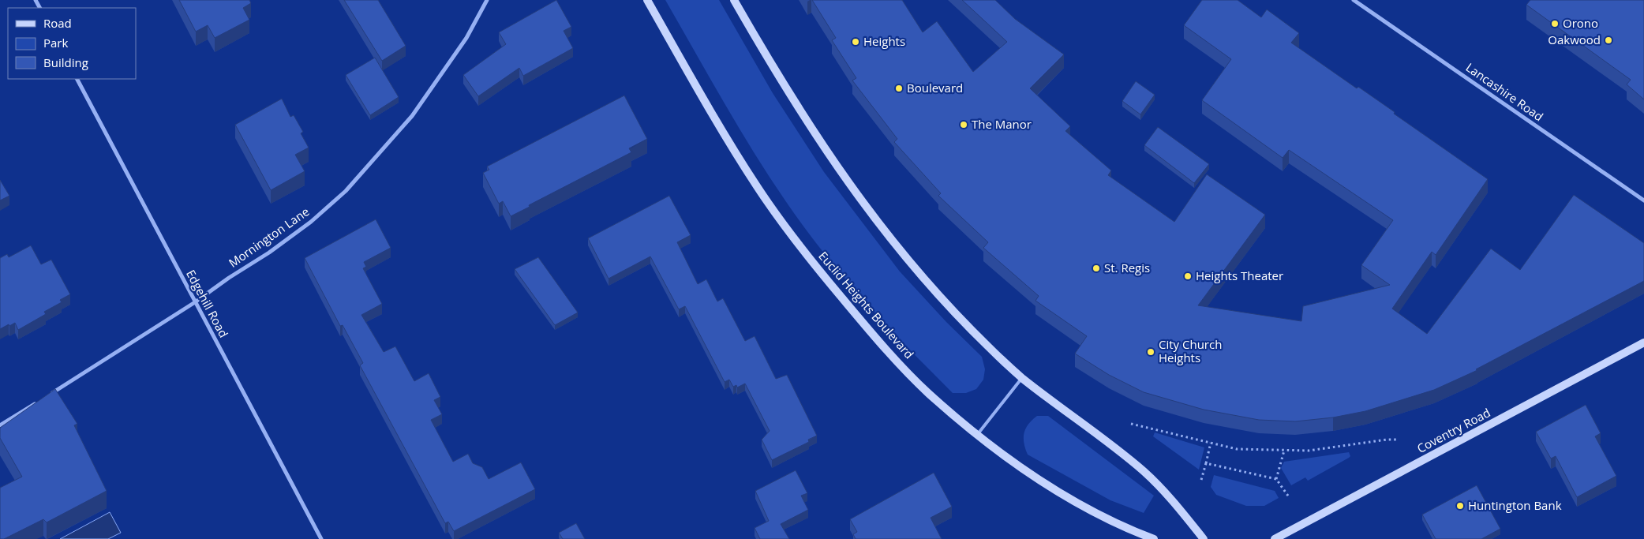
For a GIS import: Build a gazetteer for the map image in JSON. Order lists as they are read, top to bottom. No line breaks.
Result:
{"streets":{"main road":["Euclid Heights Boulevard","Coventry Road"],"street":["Lancashire Road","Mornington Lane","Edgehill Road"]},"crossings":[["Mornington Lane","Edgehill Road"]],"places":["Orono","Oakwood","Heights","Boulevard","The Manor","St. Regis","Heights Theater","City Church Heights","Huntington Bank"],"legend":["Road","Park","Building"]}
